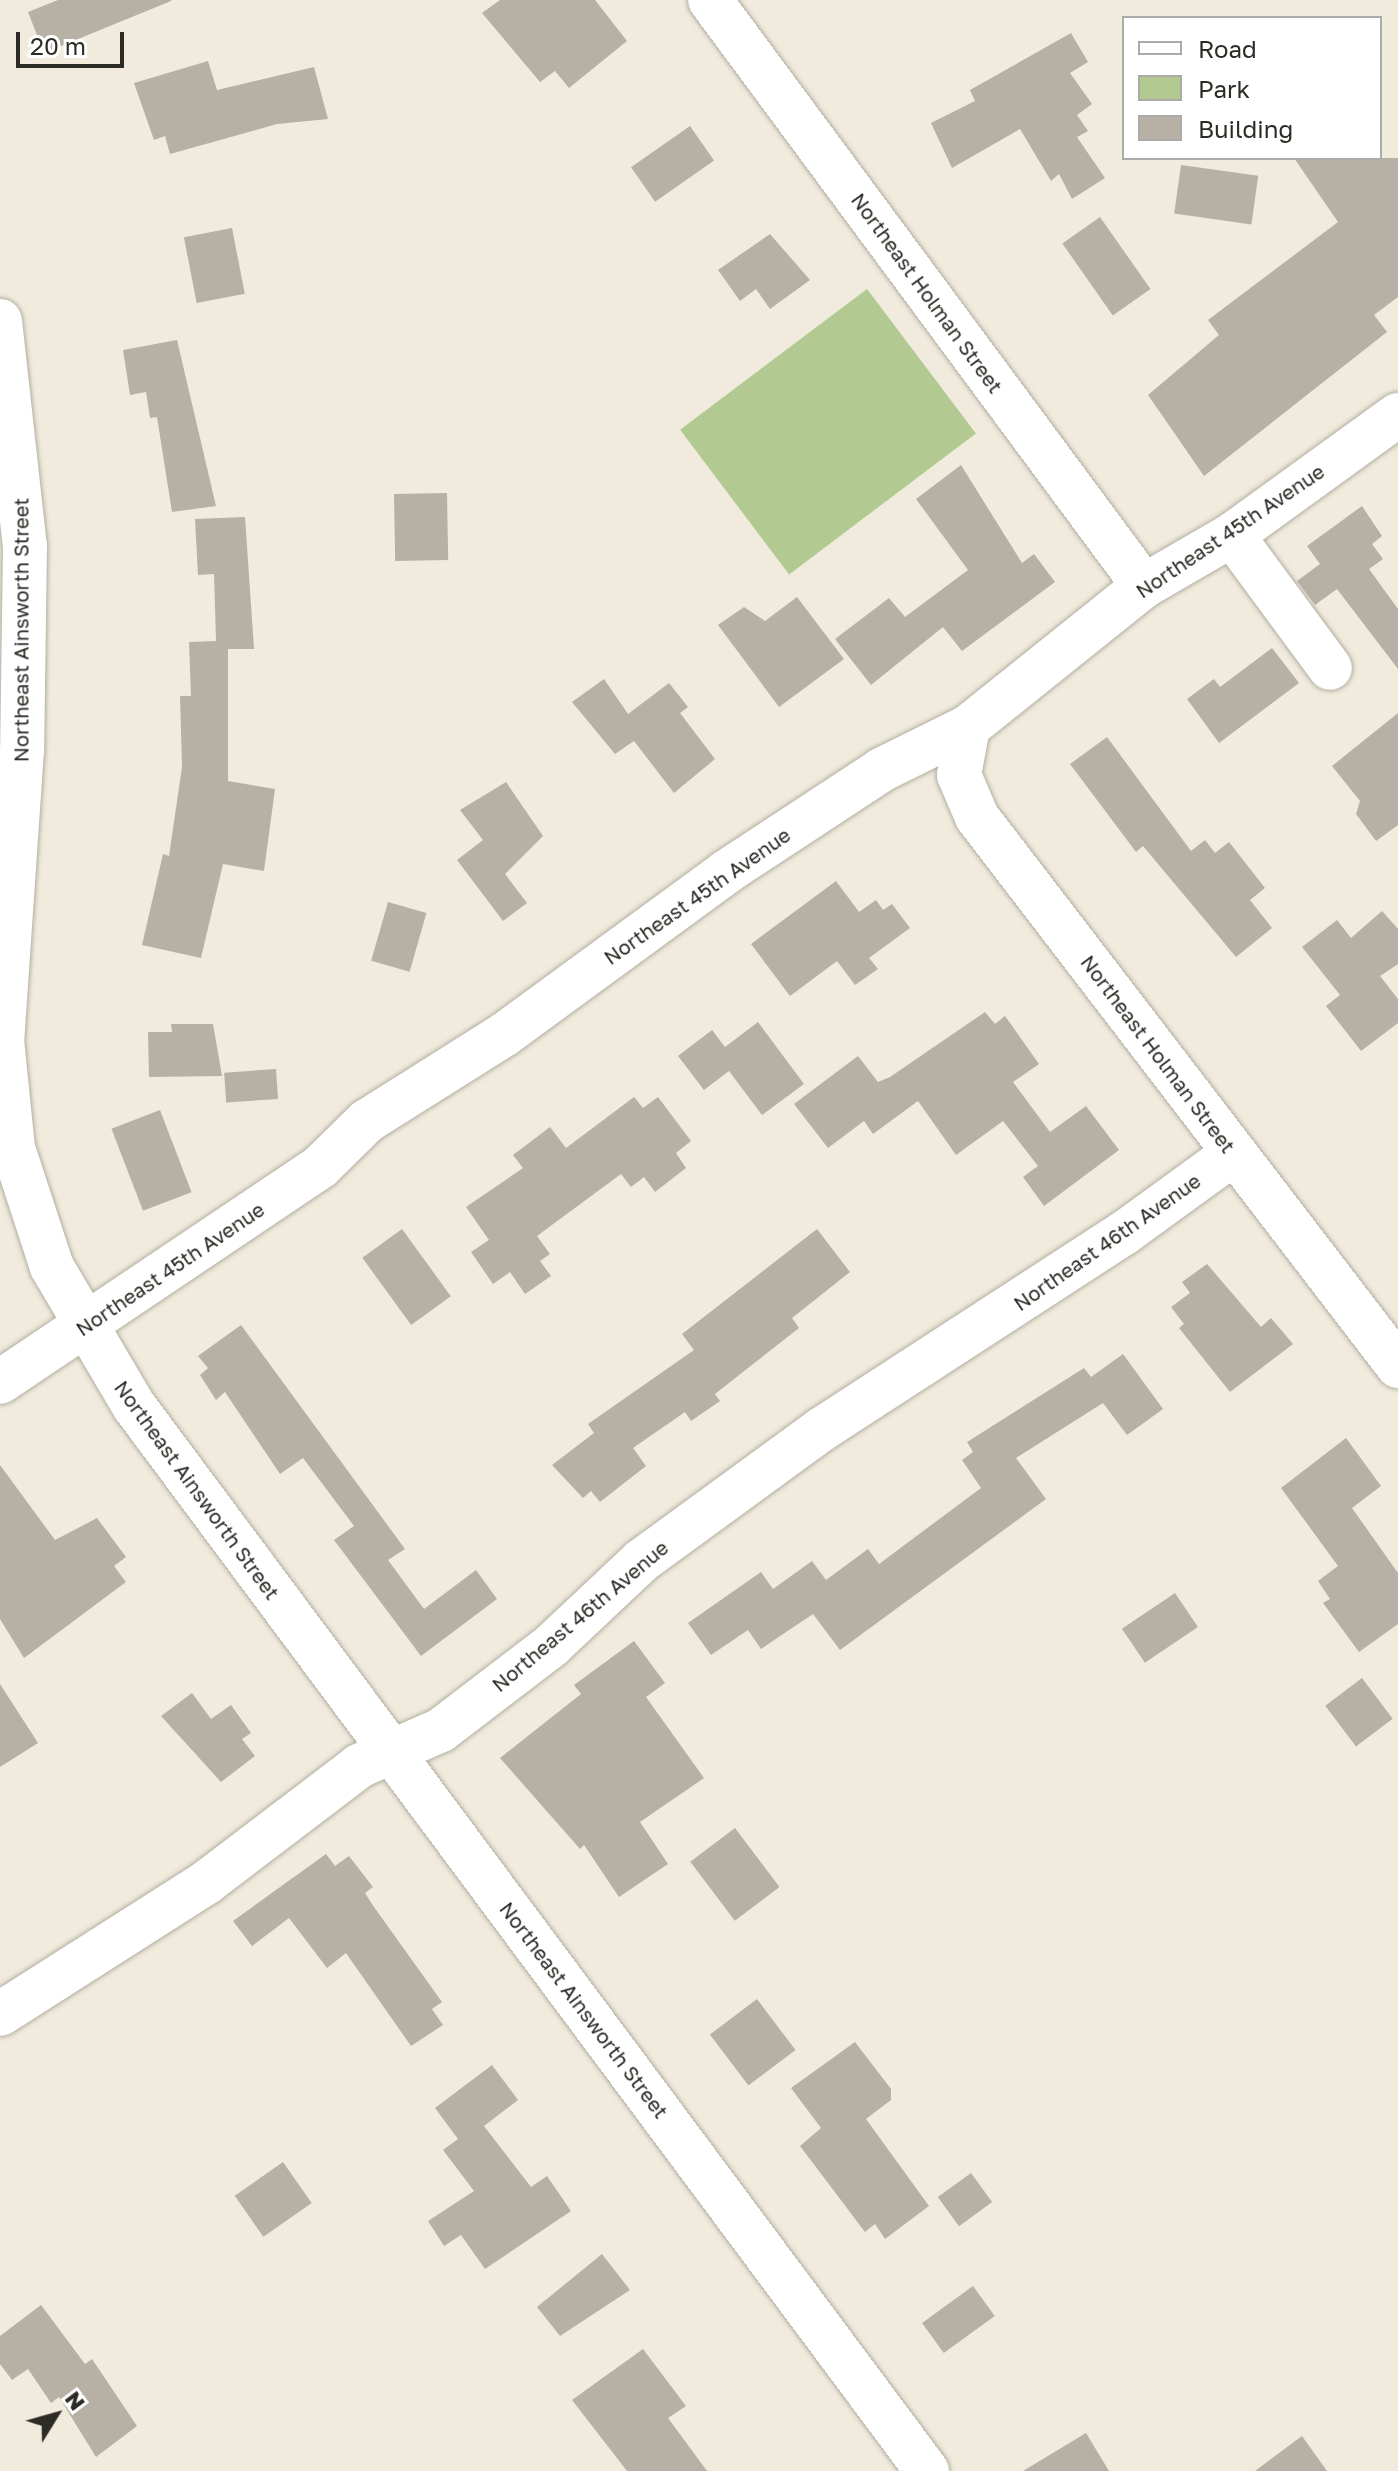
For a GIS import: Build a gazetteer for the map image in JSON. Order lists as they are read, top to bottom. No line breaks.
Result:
{"streets":{"street":["Northeast Holman Street","Northeast 45th Avenue","Northeast Ainsworth Street","Northeast 46th Avenue"]},"crossings":[["Northeast Holman Street","Northeast 45th Avenue"],["Northeast Holman Street","Northeast 46th Avenue"],["Northeast 45th Avenue","Northeast Ainsworth Street"],["Northeast Ainsworth Street","Northeast 46th Avenue"]],"legend":["Road","Park","Building"],"scale_bar":"20 m","north":"top right"}
